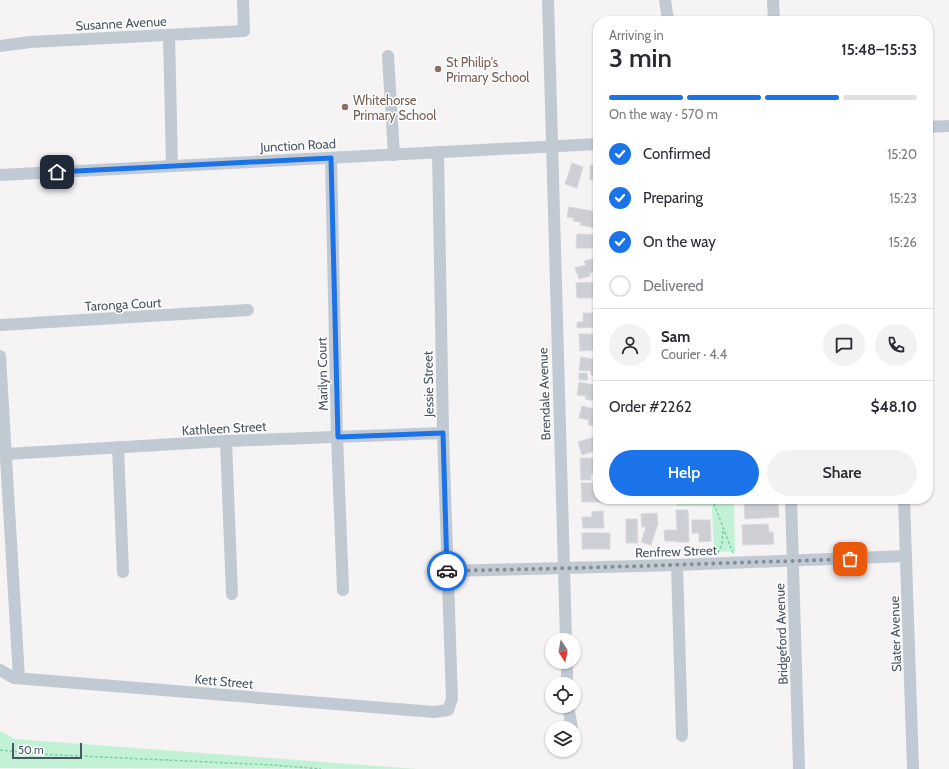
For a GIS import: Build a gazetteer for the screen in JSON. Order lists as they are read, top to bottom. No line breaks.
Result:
{"streets":{"street":["Susanne Avenue","Junction Road","Taronga Court","Marilyn Court","Jessie Street","Brendale Avenue","Kathleen Street","Renfrew Street","Bridgeford Avenue","Slater Avenue","Kett Street"]},"crossings":[["Junction Road","Marilyn Court"],["Junction Road","Jessie Street"],["Junction Road","Brendale Avenue"],["Marilyn Court","Kathleen Street"],["Jessie Street","Kathleen Street"],["Jessie Street","Renfrew Street"],["Jessie Street","Kett Street"],["Brendale Avenue","Renfrew Street"],["Renfrew Street","Bridgeford Avenue"],["Renfrew Street","Slater Avenue"]],"places":["St Philip's Primary School","Whitehorse Primary School"],"scale_bar":"50 m","north":"bottom","page":{"heading":["3 min","Arriving in","15:48–15:53"],"panel":["Sam","Courier · 4.4","Order #2262","$48.10"],"bar":"On the way · 570 m","list":[["Confirmed","15:20"],["Preparing","15:23"],["On the way","15:26"],"Delivered"],"buttons":["Help","Share"],"scale":"50 m"}}
